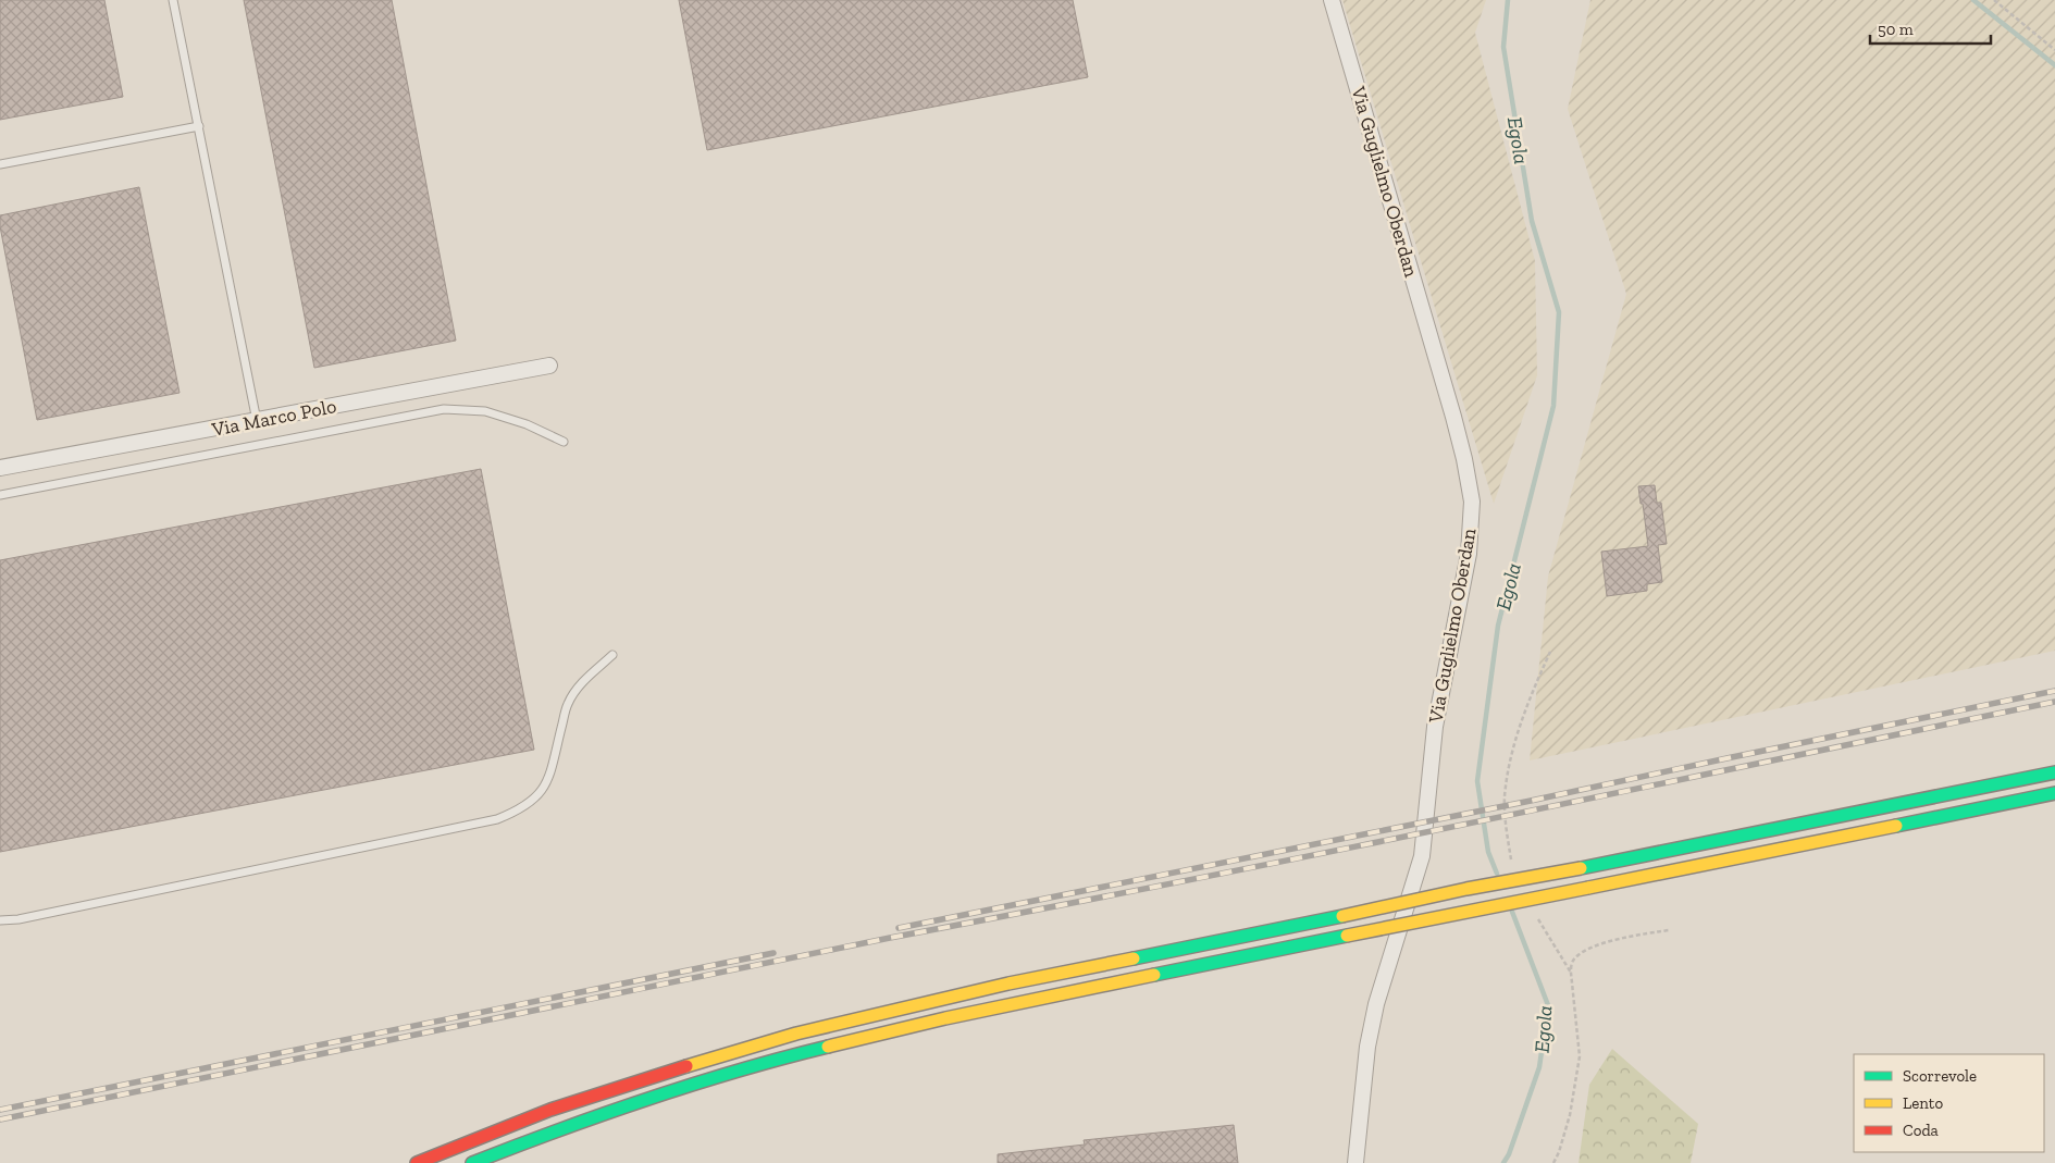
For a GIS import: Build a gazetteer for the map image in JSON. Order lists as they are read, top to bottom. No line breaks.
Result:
{"streets":{"street":["Via Guglielmo Oberdan","Via Marco Polo"]},"water":["Egola"],"legend":["Scorrevole","Lento","Coda"],"scale_bar":"50 m"}
